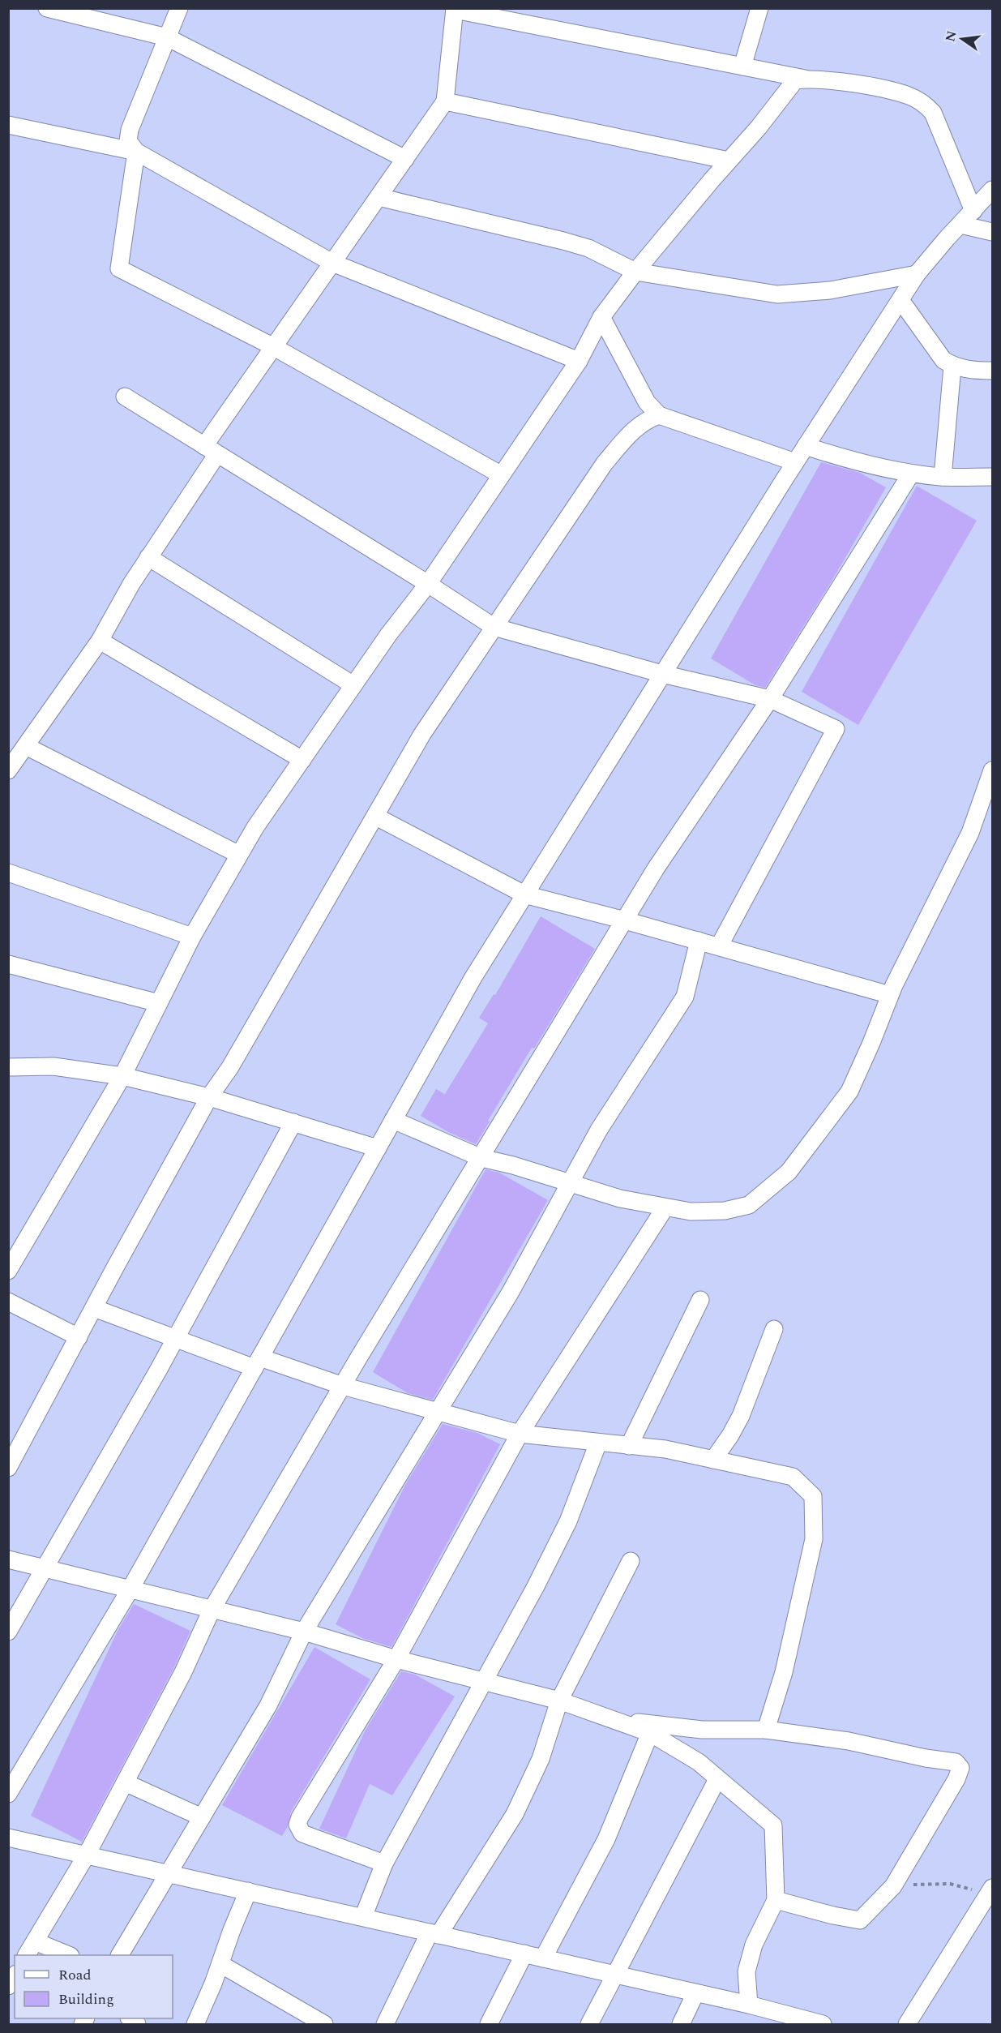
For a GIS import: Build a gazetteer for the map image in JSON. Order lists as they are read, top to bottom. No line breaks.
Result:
{"legend":["Road","Building"],"north":"left"}
